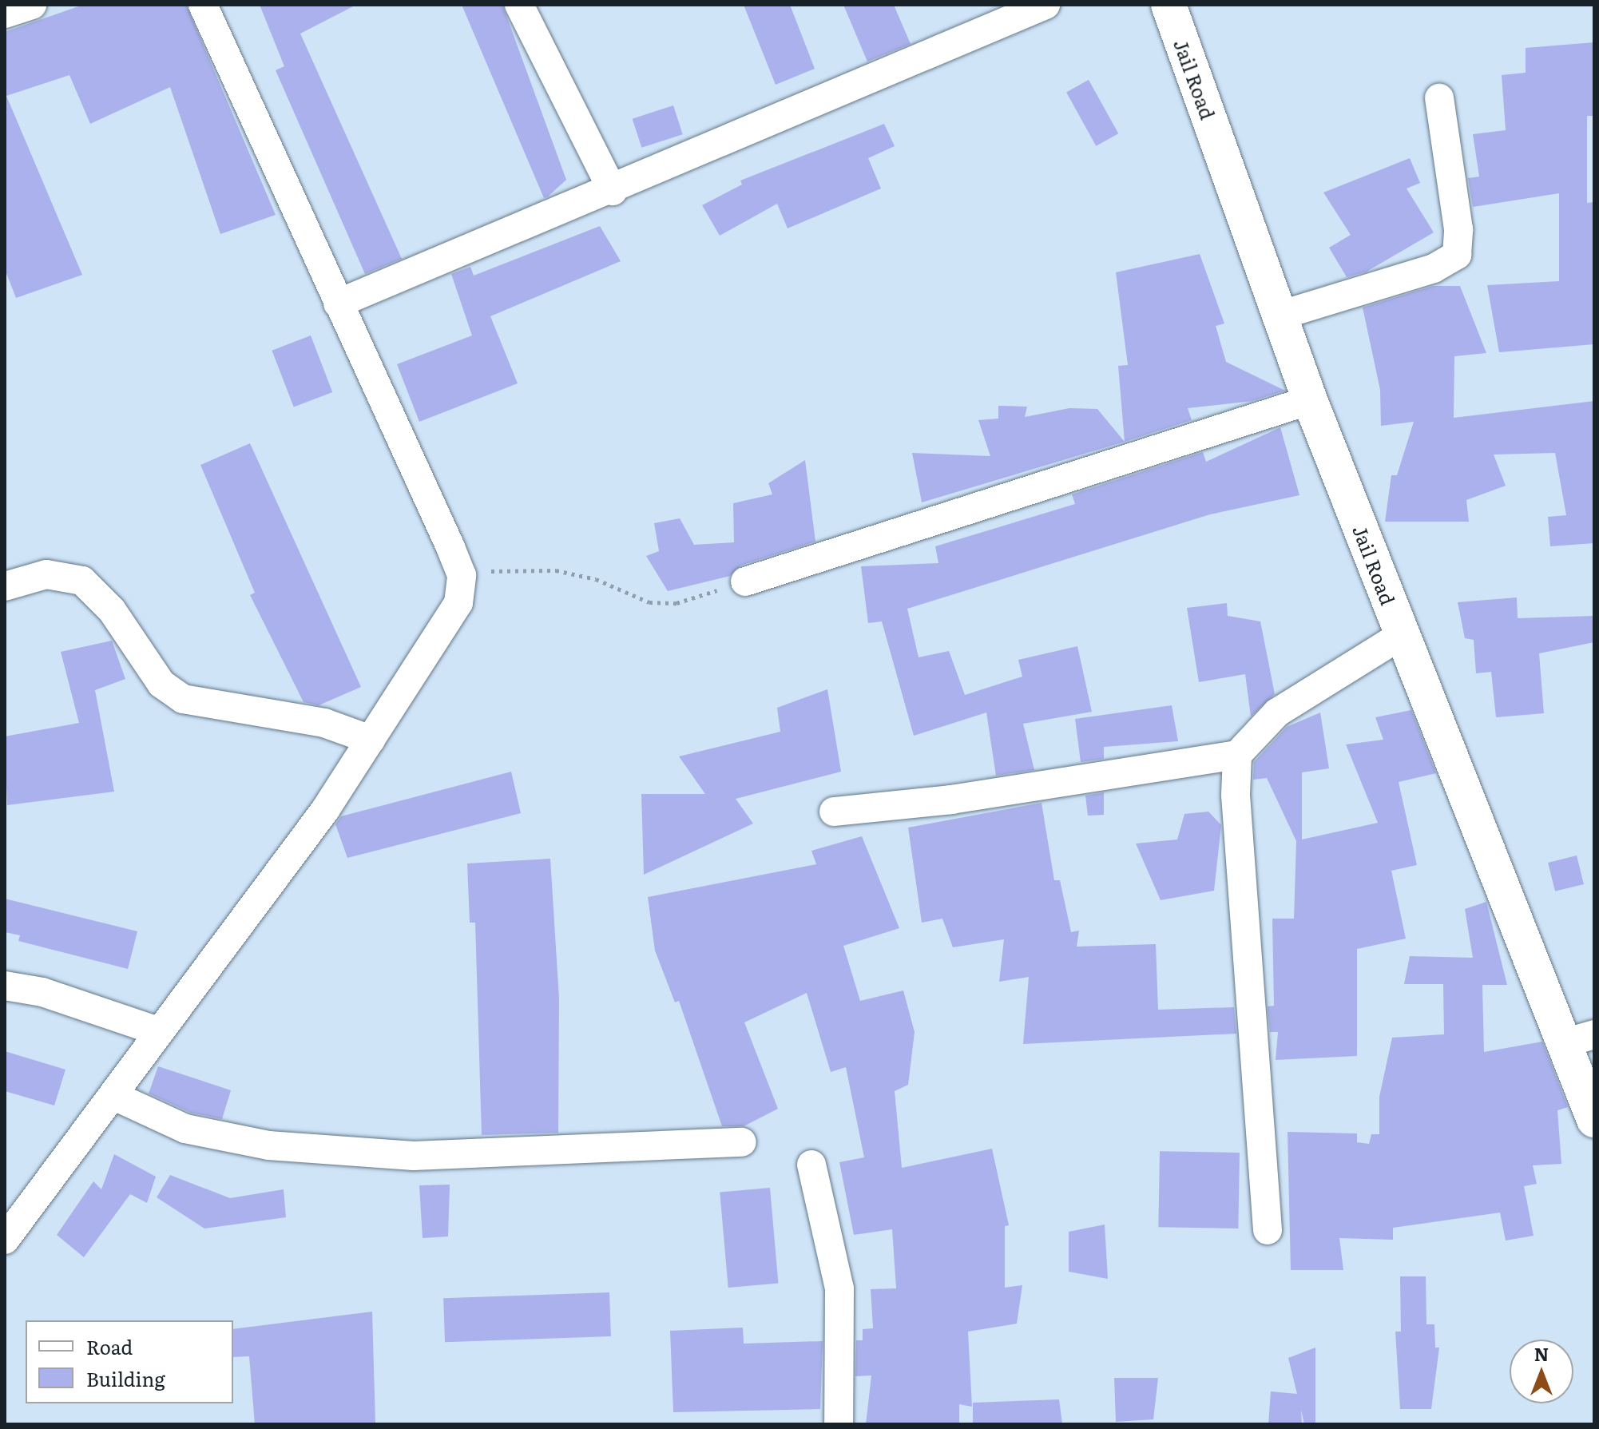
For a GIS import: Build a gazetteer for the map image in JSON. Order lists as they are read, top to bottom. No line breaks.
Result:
{"streets":{"street":["Jail Road"]},"legend":["Road","Building"],"north":"top"}
